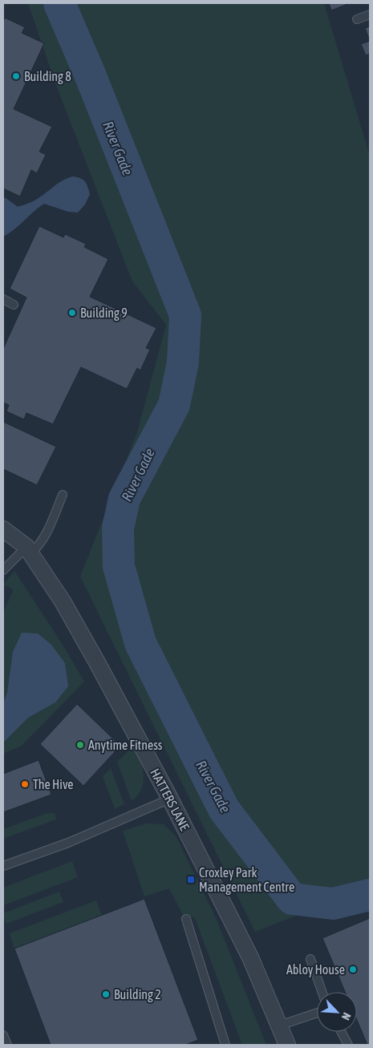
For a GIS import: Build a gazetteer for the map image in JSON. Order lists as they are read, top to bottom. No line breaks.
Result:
{"streets":{"street":["HATTERS LANE"]},"water":["River Gade"],"places":{"other":["Building 8","Building 9","Anytime Fitness","The Hive","Abloy House","Building 2"],"transit":["Croxley Park Management Centre"]},"north":"bottom right"}
